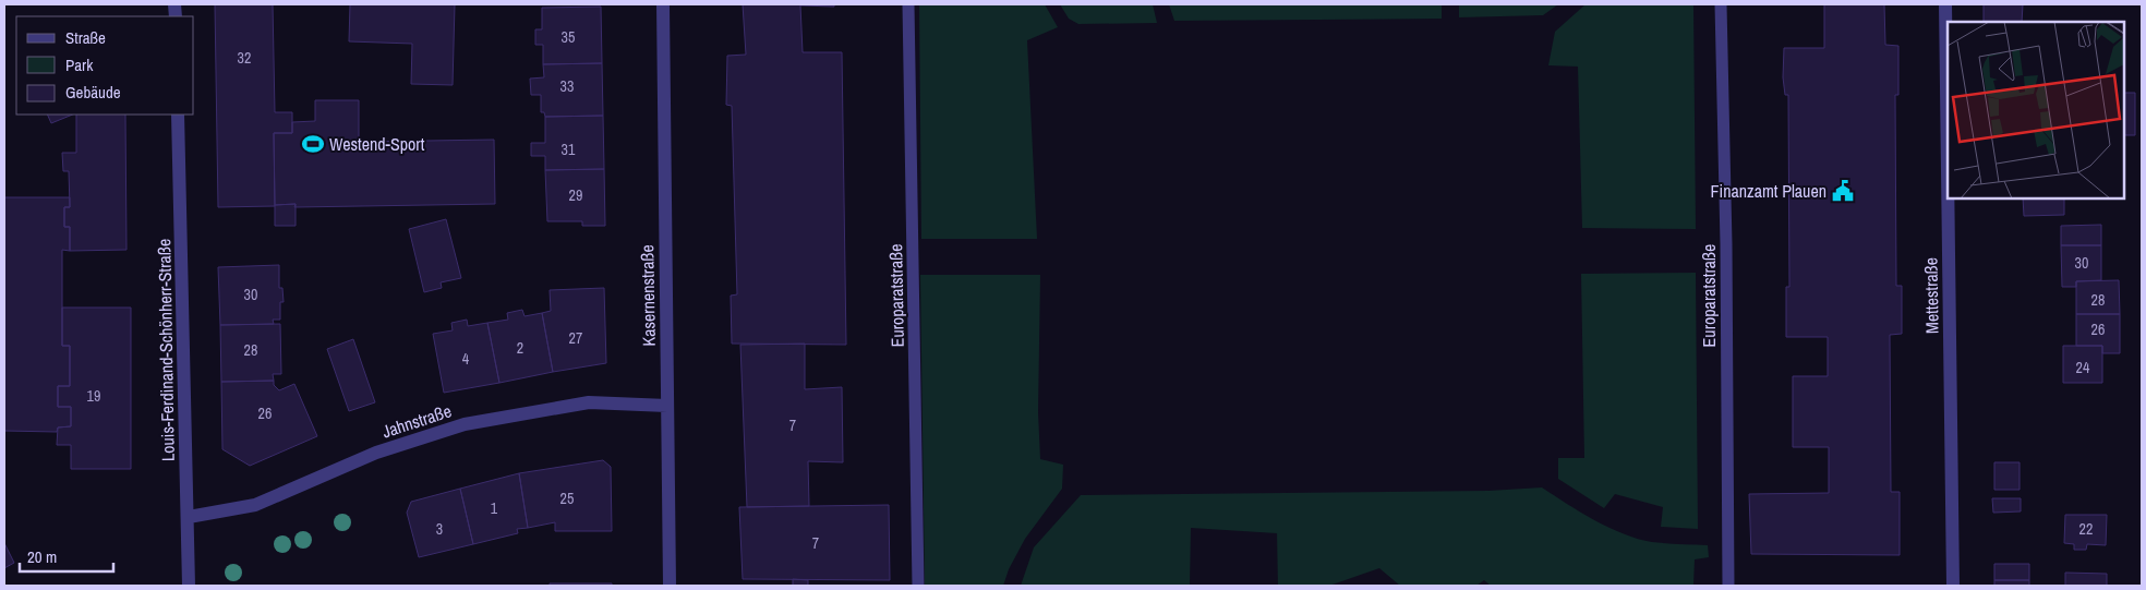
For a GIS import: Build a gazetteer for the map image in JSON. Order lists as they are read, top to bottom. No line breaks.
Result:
{"streets":{"street":["Kasernenstraße","Mettestraße","Louis-Ferdinand-Schönherr-Straße","Jahnstraße"],"lane":["Europaratstraße"]},"crossings":[["Kasernenstraße","Jahnstraße"],["Louis-Ferdinand-Schönherr-Straße","Jahnstraße"]],"places":{"sports":["Westend-Sport"],"public building":["Finanzamt Plauen"]},"house_numbers":["35","32","33","31","29","30","30","28","26","27","2","28","4","24","19","26","7","25","1","3","22","7"],"legend":["Straße","Park","Gebäude"],"scale_bar":"20 m"}
